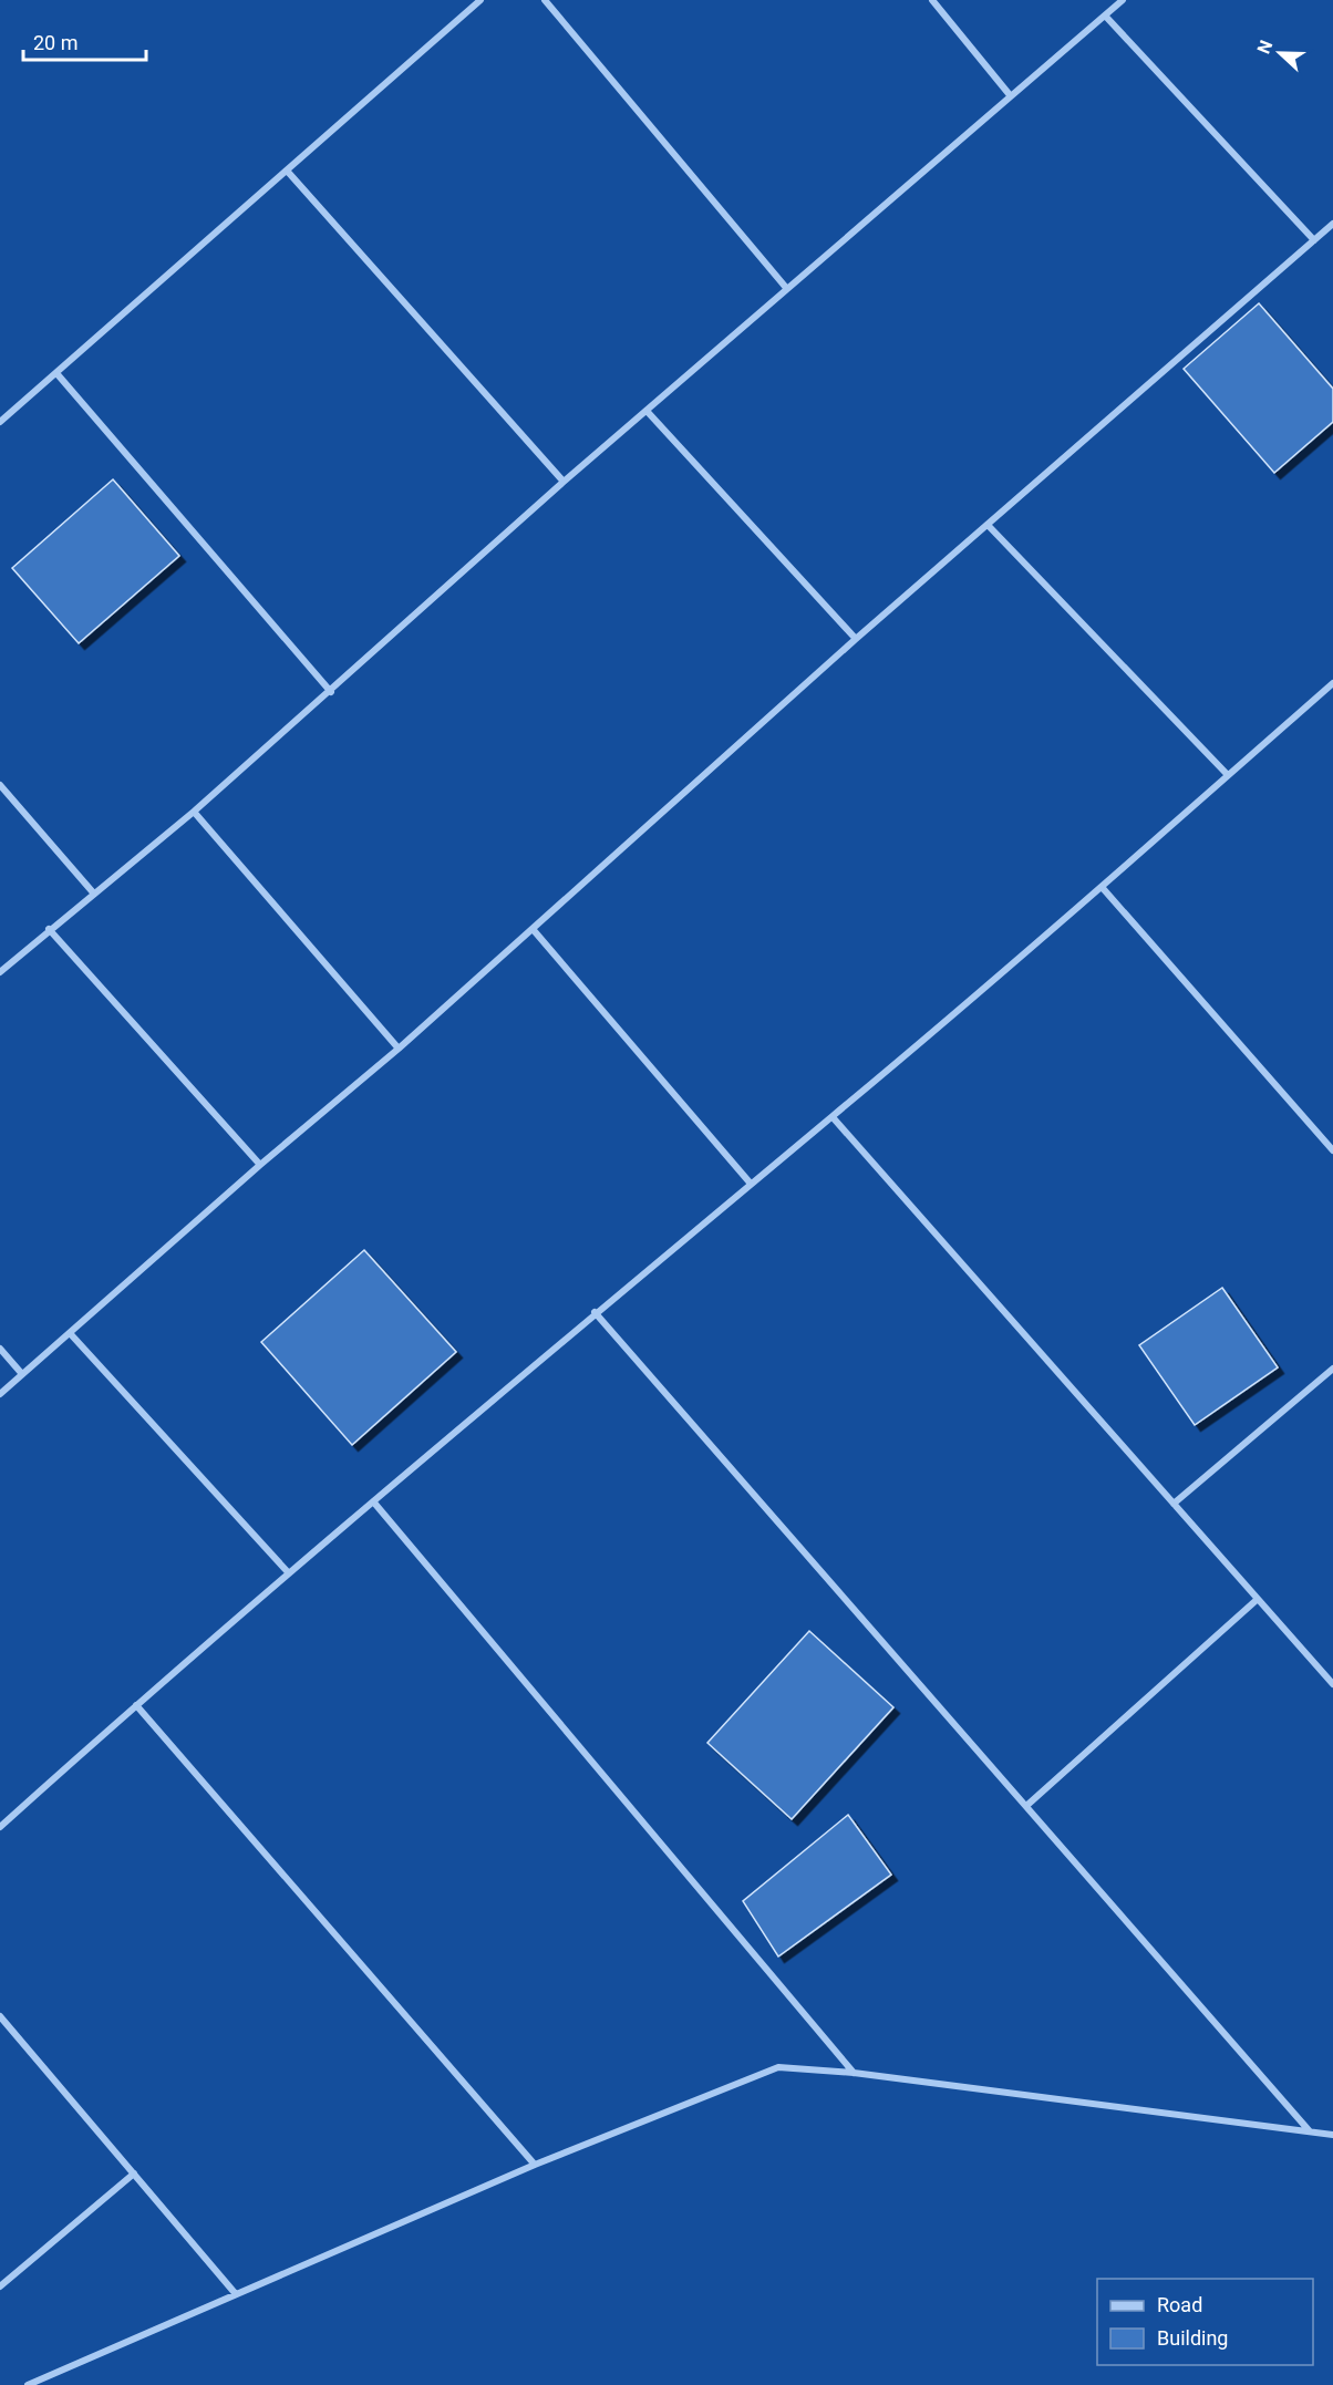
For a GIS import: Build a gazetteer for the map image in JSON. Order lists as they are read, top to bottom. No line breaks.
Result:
{"legend":["Road","Building"],"scale_bar":"20 m","north":"left"}
